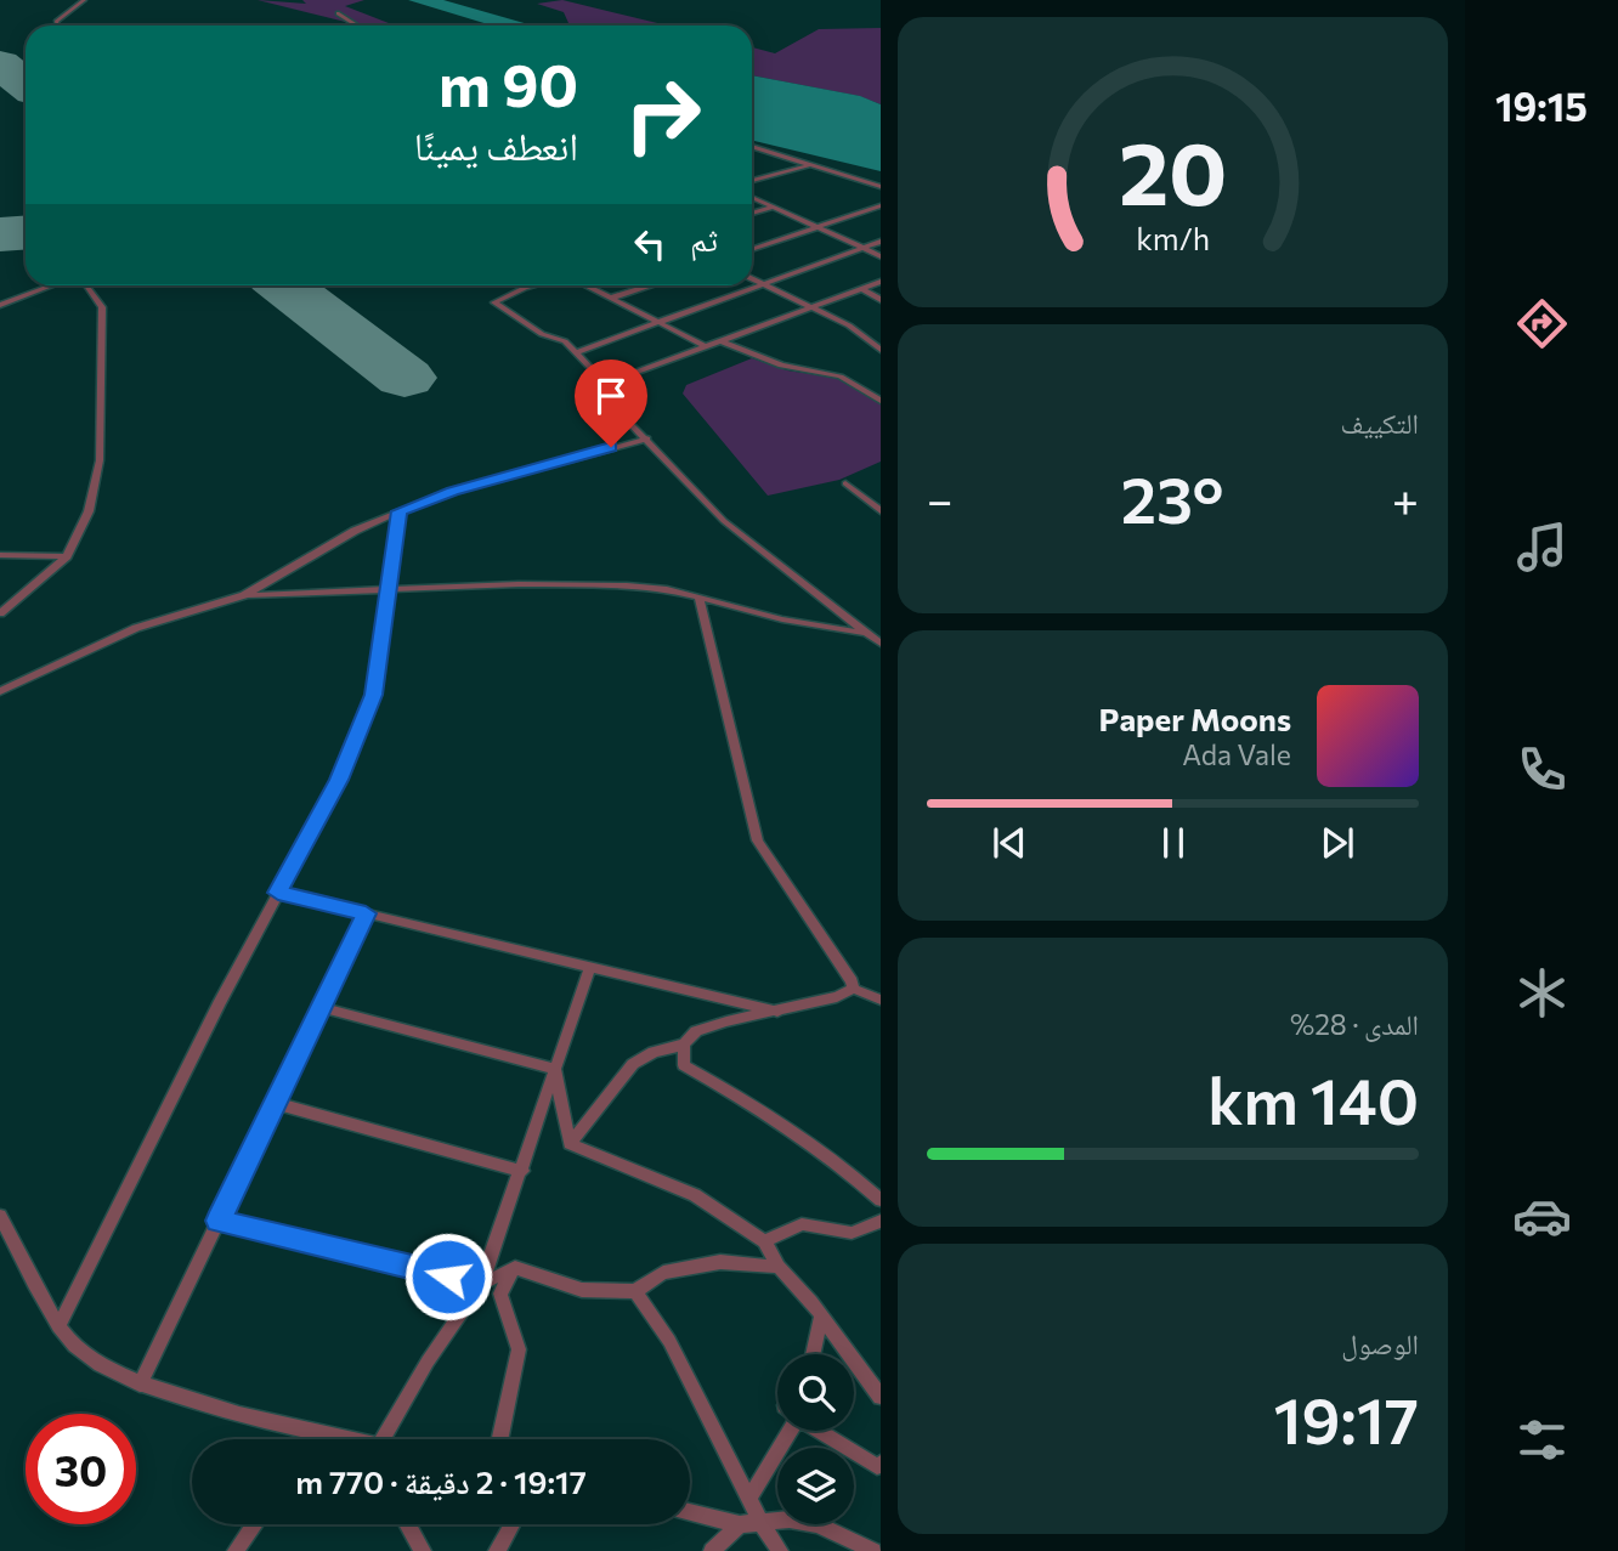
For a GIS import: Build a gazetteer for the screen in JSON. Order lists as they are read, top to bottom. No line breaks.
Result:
{"page":{"tabs":"19:15","turn":["90 m","انعطف يمينًا"],"then":"ثم","tile":["التكييف",["المدى · 28%","140 km"],["الوصول","19:17"]],"heat":["−","23°","+"],"song":["Paper Moons","Ada Vale"],"limit":"30","trip":"19:17 · 2 دقيقة · 770 m","gauge":["20","km/h"]}}
